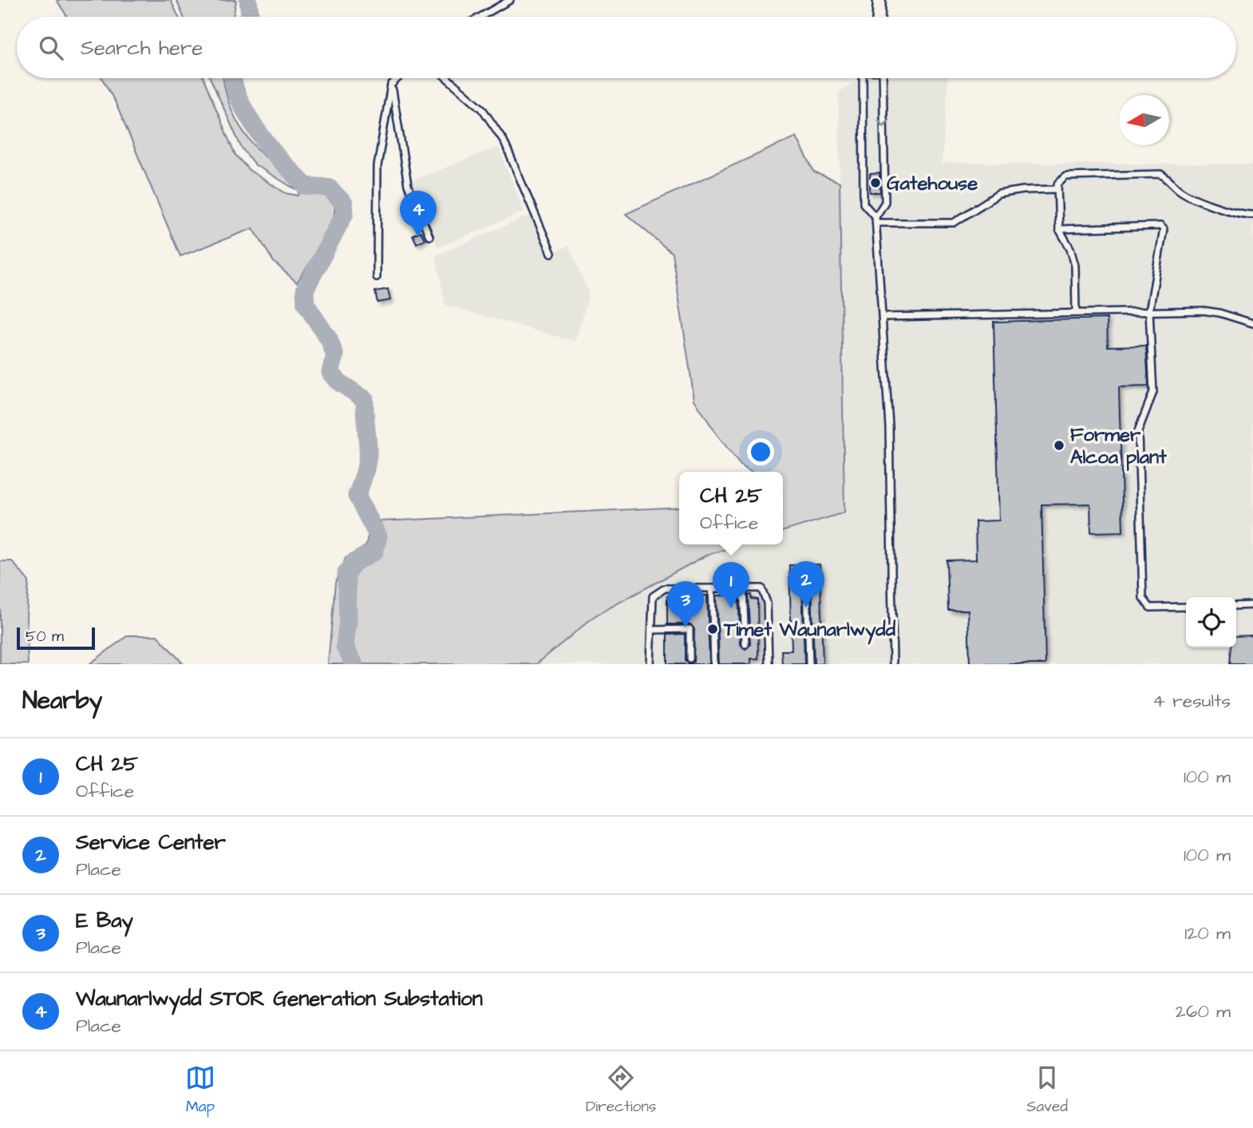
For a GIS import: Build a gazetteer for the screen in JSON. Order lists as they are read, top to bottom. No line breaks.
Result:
{"places":["Gatehouse","Former Alcoa plant","Timet Waunarlwydd"],"scale_bar":"50 m","north":"left","page":{"search":"Search here","pins":["4","2","1","3"],"popup":["CH 25","Office"],"scale":"50 m","heading":["Nearby","4 results"],"list":[{"mark":"1","name":"CH 25","note":"Office","value":"100 m"},{"mark":"2","name":"Service Center","note":"Place","value":"100 m"},{"mark":"3","name":"E Bay","note":"Place","value":"120 m"},{"mark":"4","name":"Waunarlwydd STOR Generation Substation","note":"Place","value":"260 m"}],"nav":["Map","Directions","Saved"]}}
